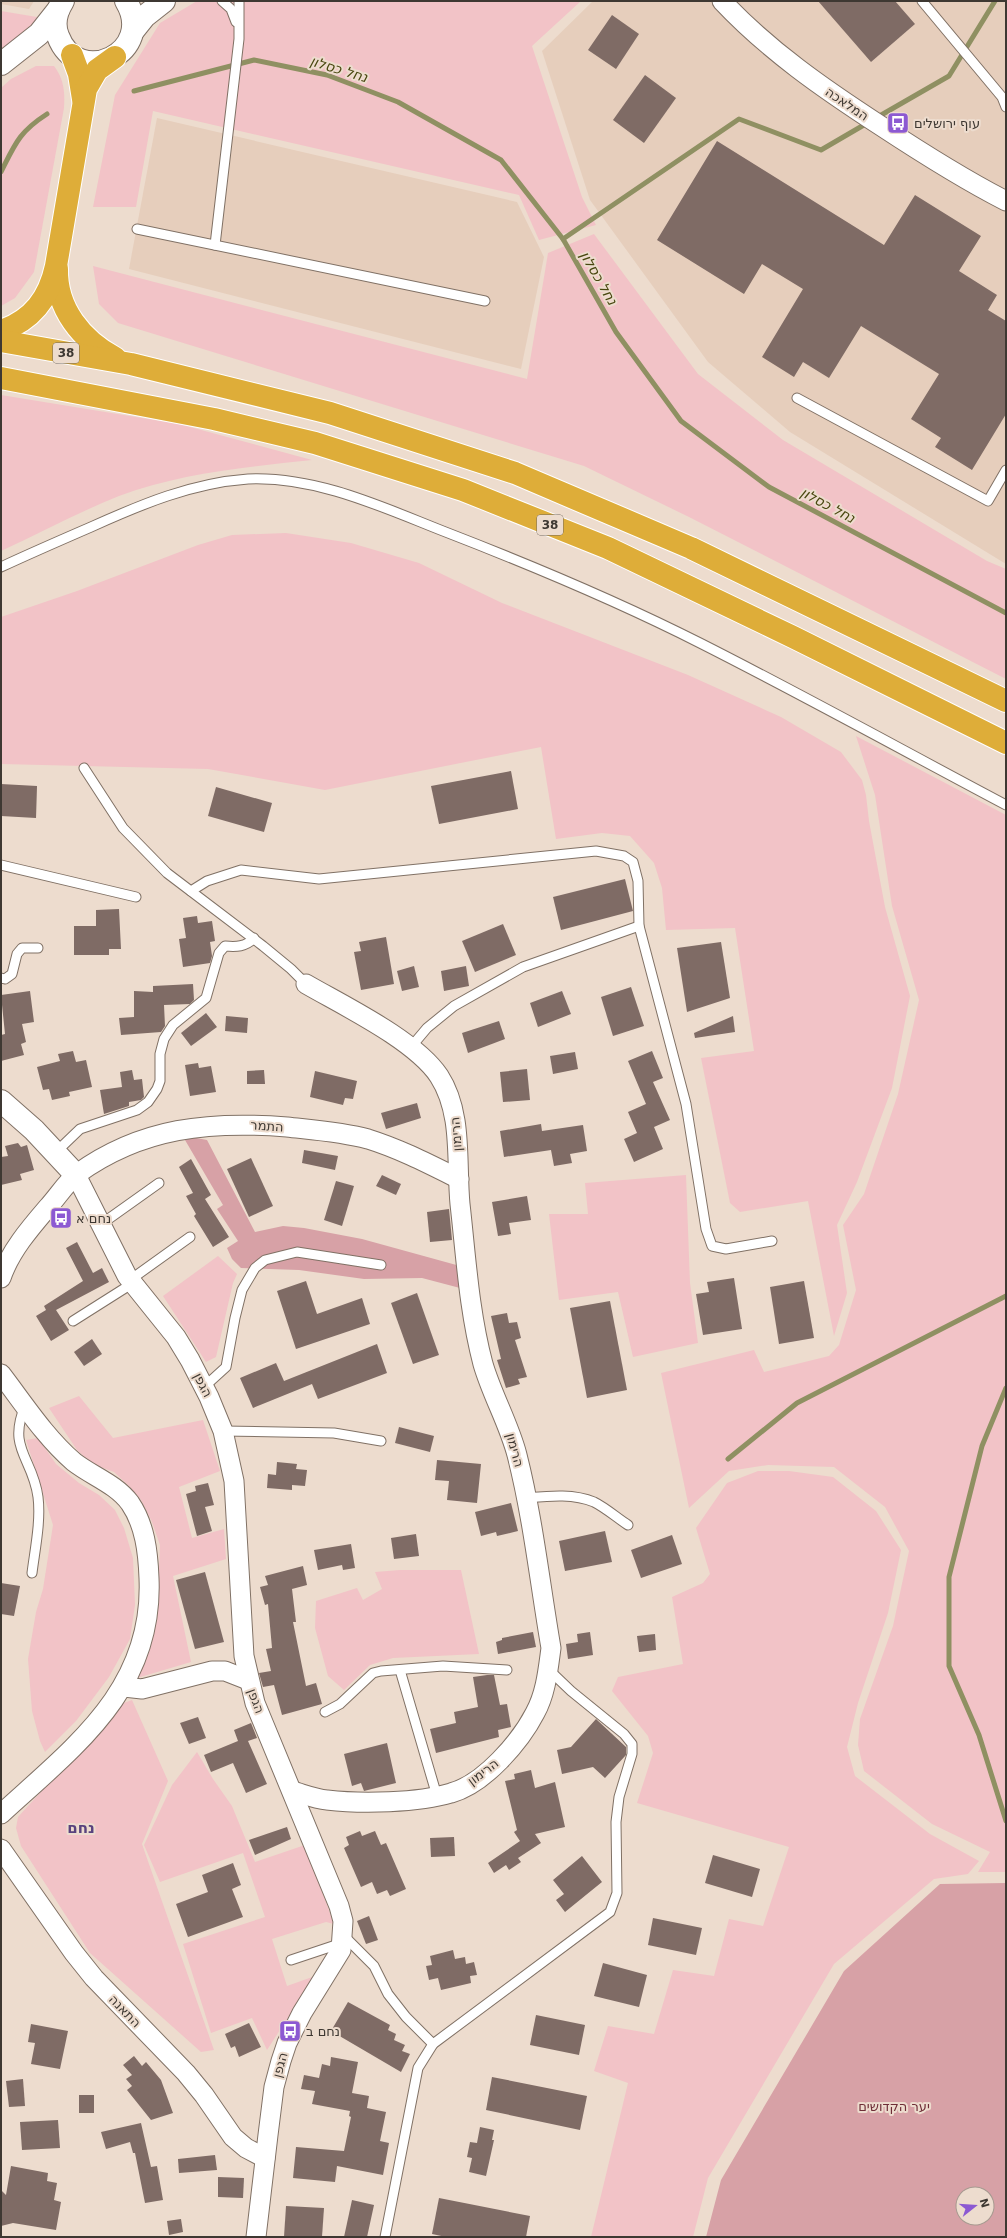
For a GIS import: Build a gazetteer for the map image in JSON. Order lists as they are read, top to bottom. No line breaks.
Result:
{"streets":{"highway":["38"],"street":["המלאכה","התמר","הרימון","הגפן","התאנה"]},"crossings":[["התמר","הרימון"],["התמר","הגפן"],["הרימון","הגפן"],["הגפן","התאנה"]],"districts":["נחם"],"water":["נחל כסלון"],"parks":["יער הקדושים"],"places":{"bus stop":["עוף ירושלים","נחם א","נחם ב"]},"north":"right"}
